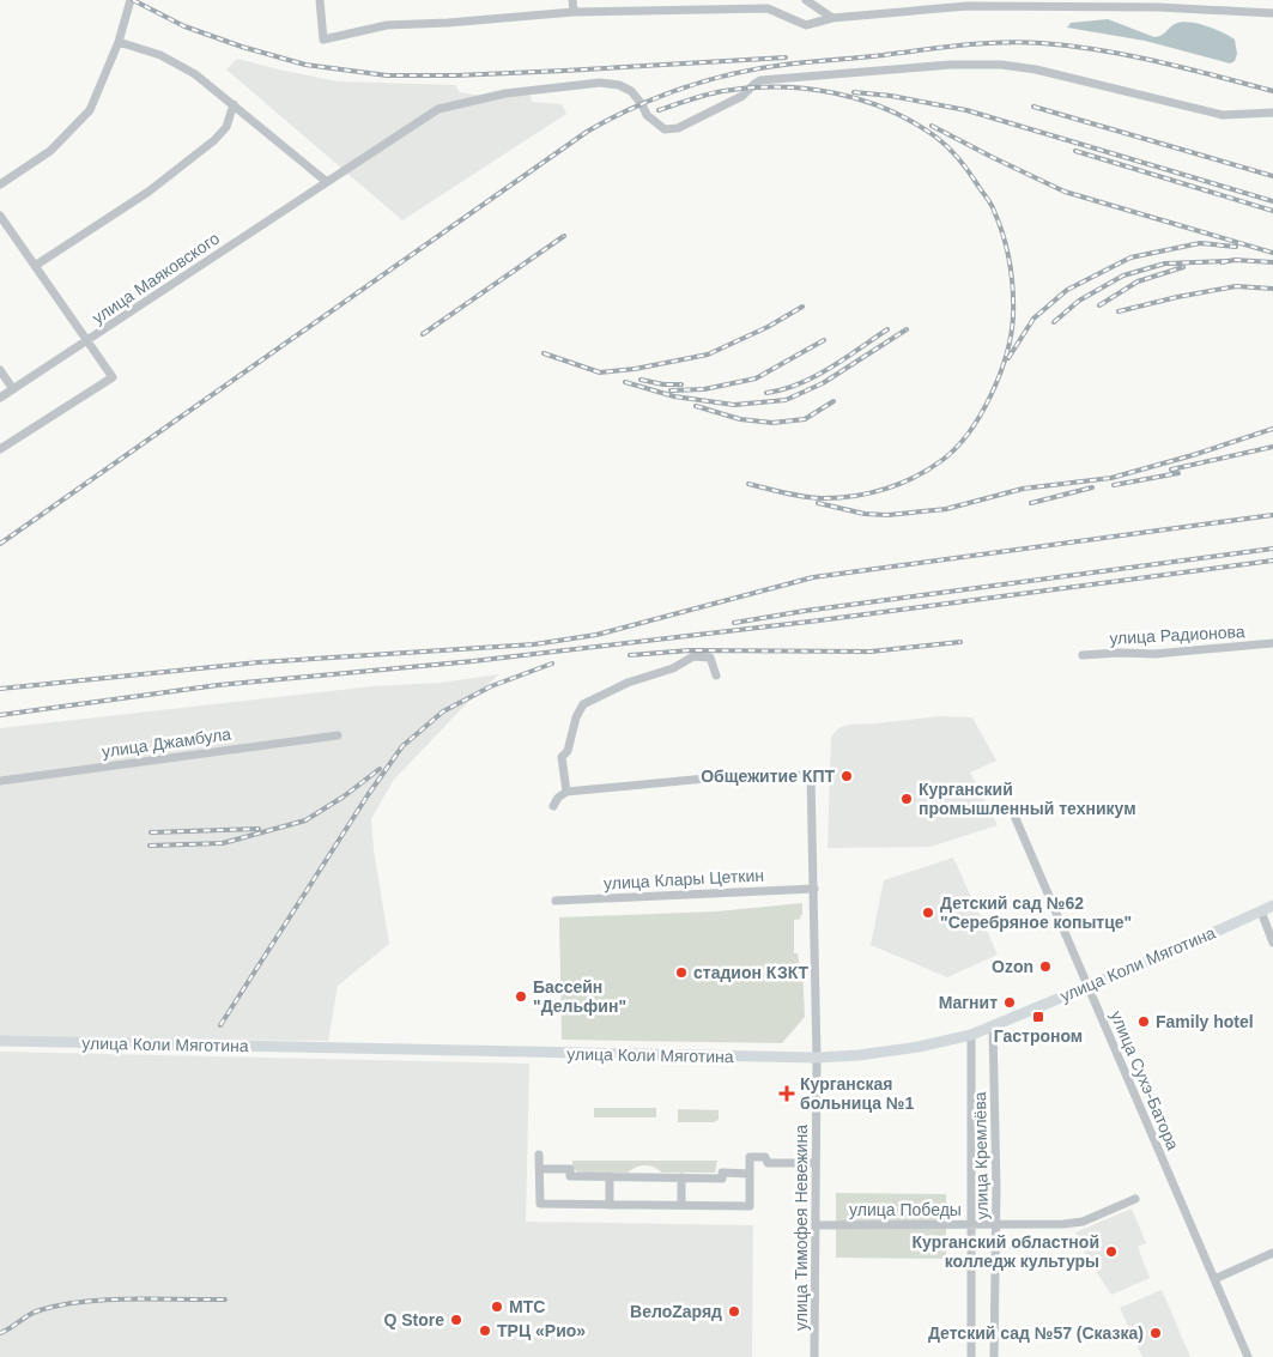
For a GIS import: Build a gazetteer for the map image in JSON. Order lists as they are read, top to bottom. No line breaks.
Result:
{"streets":{"main road":["улица Коли Мяготина"],"street":["улица Маяковского","улица Радионова","улица Джамбула","улица Клары Цеткин","улица Сухэ-Батора","улица Кремлёва","улица Победы","улица Тимофея Невежина"]},"crossings":[["улица Клары Цеткин","улица Тимофея Невежина"],["улица Коли Мяготина","улица Сухэ-Батора"],["улица Коли Мяготина","улица Кремлёва"],["улица Коли Мяготина","улица Тимофея Невежина"],["улица Кремлёва","улица Победы"],["улица Победы","улица Тимофея Невежина"]],"places":{"other":["Общежитие КПТ","Курганский промышленный техникум","Детский сад №62 \"Серебряное копытце\"","Ozon","стадион КЗКТ","Бассейн \"Дельфин\"","Магнит","Family hotel","Курганский областной колледж культуры","МТС","ВелоZаряд","Q Store","ТРЦ «Рио»","Детский сад №57 (Сказка)"],"transit":["Гастроном"],"health":["Курганская больница №1"]}}
